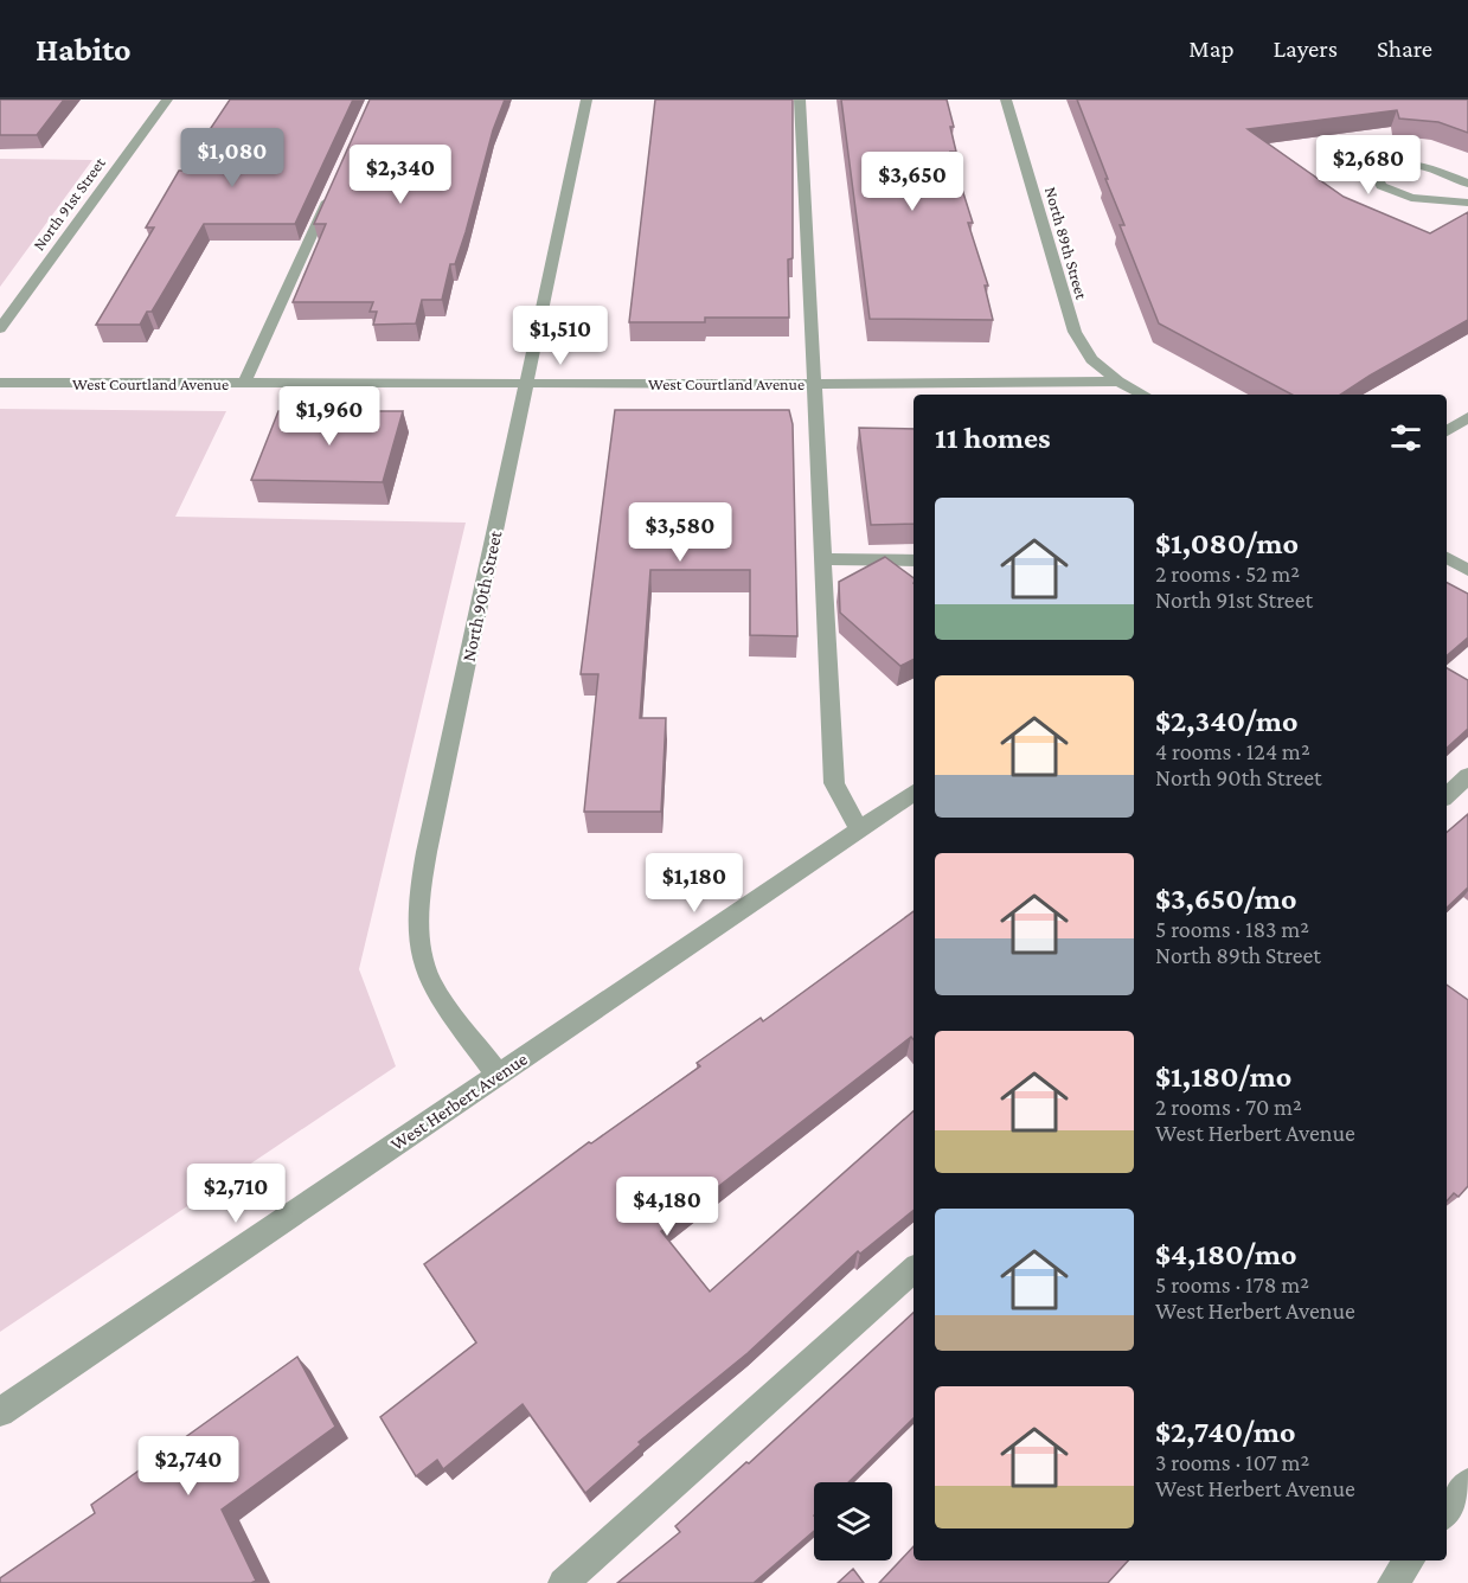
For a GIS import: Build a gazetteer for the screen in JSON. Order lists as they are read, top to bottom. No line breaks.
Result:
{"streets":{"street":["North 91st Street","North 89th Street","West Courtland Avenue","North 90th Street","West Herbert Avenue"]},"crossings":[["North 89th Street","West Courtland Avenue"],["West Courtland Avenue","North 90th Street"],["North 90th Street","West Herbert Avenue"]],"page":{"header":"Habito","nav":["Map","Layers","Share"],"price":["$1,080","$2,680","$2,340","$3,650","$1,510","$1,960","$3,580","$1,180","$2,710","$4,180","$2,740"],"heading":"11 homes","list":[{"name":"$1,080/mo","note":"2 rooms · 52 m² · North 91st Street"},{"name":"$2,340/mo","note":"4 rooms · 124 m² · North 90th Street"},{"name":"$3,650/mo","note":"5 rooms · 183 m² · North 89th Street"},{"name":"$1,180/mo","note":"2 rooms · 70 m² · West Herbert Avenue"},{"name":"$4,180/mo","note":"5 rooms · 178 m² · West Herbert Avenue"},{"name":"$2,740/mo","note":"3 rooms · 107 m² · West Herbert Avenue"}]}}
